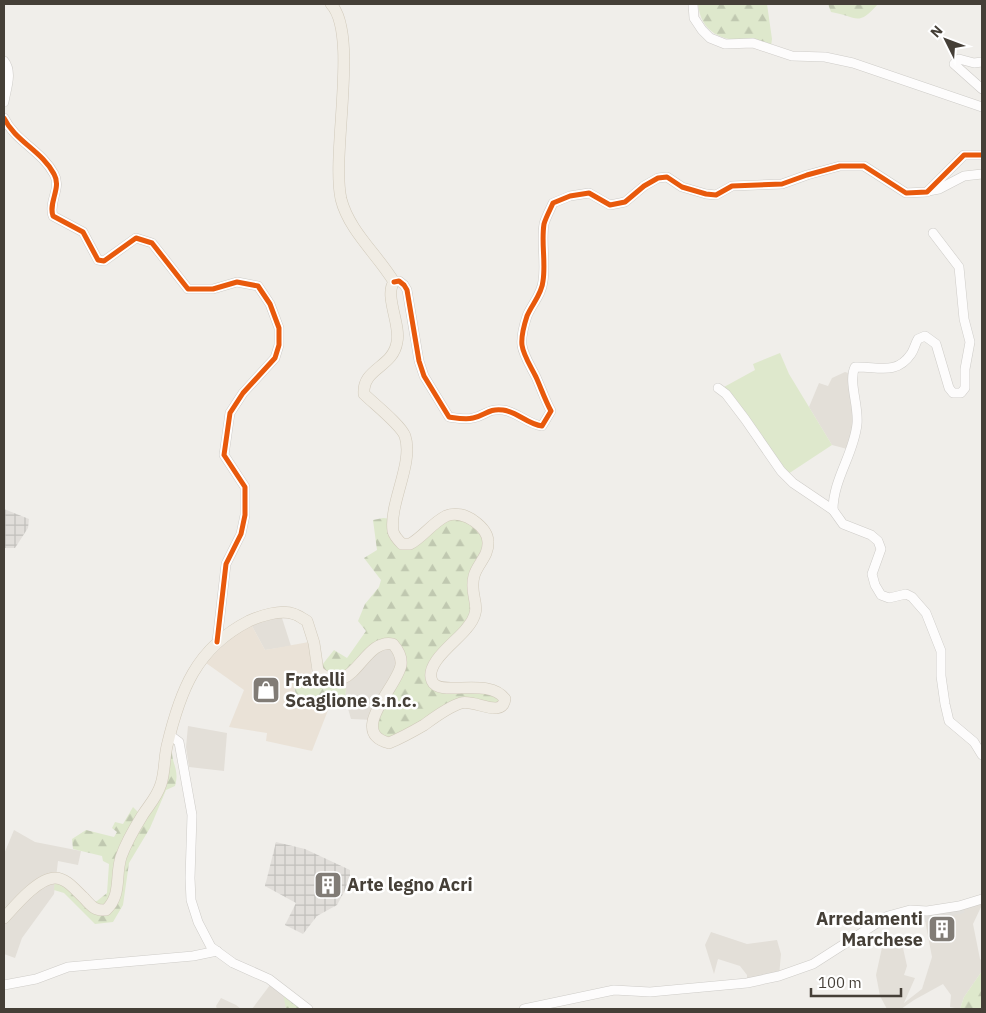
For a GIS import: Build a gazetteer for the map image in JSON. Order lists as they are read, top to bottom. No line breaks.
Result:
{"places":{"shop":["Fratelli Scaglione s.n.c."],"building":["Arte legno Acri","Arredamenti Marchese"]},"scale_bar":"100 m","north":"top left"}
